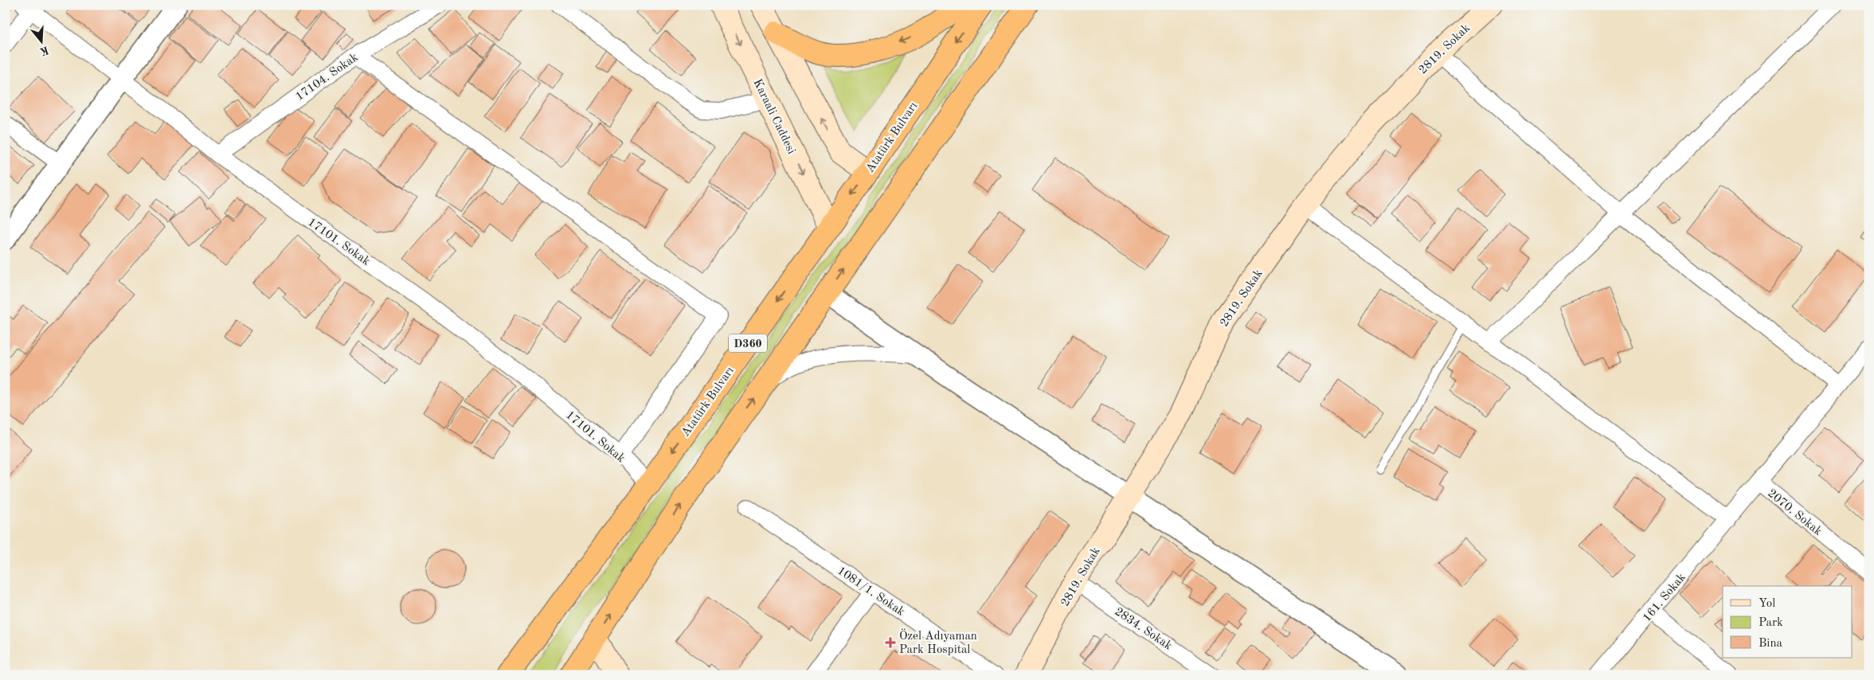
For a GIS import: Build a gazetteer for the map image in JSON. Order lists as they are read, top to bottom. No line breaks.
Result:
{"streets":{"highway":["Atatürk Bulvarı","D360"],"main road":["2819. Sokak","Karaali Caddesi"],"street":["17104. Sokak","17101. Sokak","2070. Sokak","1081/1. Sokak","161. Sokak","2834. Sokak"]},"crossings":[["2819. Sokak","2834. Sokak"],["17104. Sokak","17101. Sokak"],["Karaali Caddesi","Atatürk Bulvarı"],["Atatürk Bulvarı","17101. Sokak"],["2070. Sokak","161. Sokak"]],"places":{"health":["Özel Adıyaman Park Hospital"]},"legend":["Yol","Park","Bina"],"north":"bottom"}
